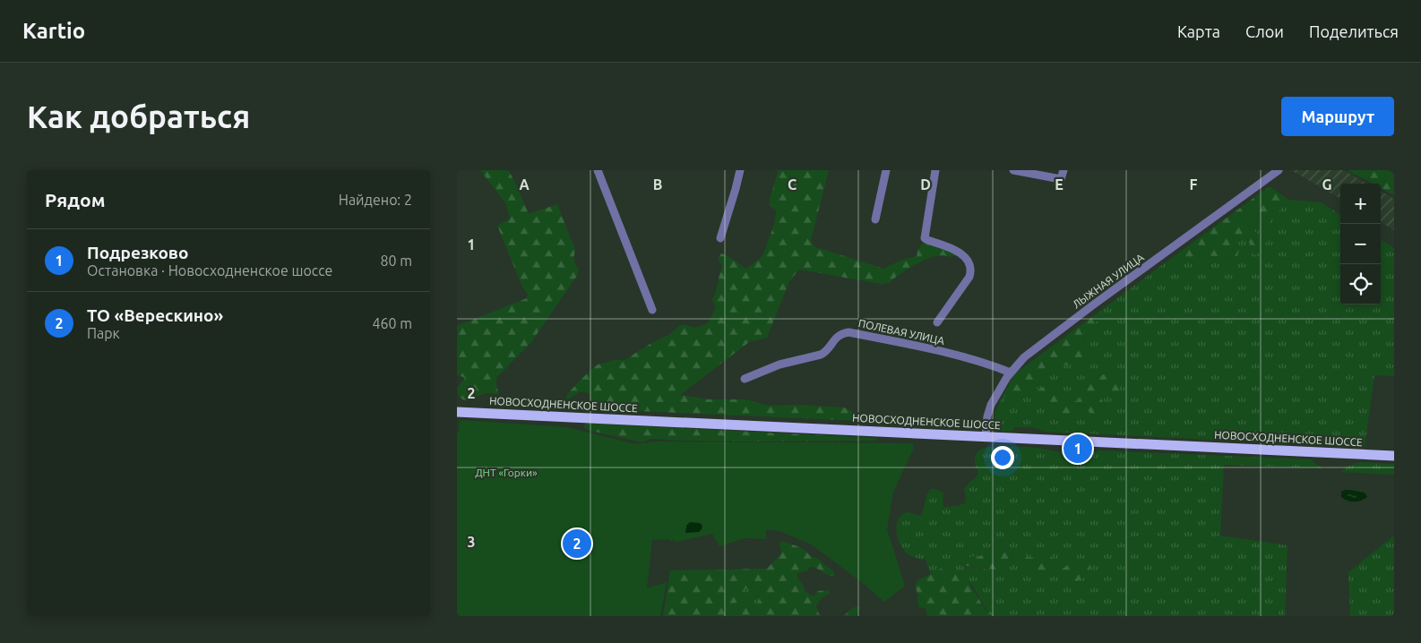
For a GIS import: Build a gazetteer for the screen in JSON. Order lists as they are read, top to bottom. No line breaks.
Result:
{"streets":{"main road":["НОВОСХОДНЕНСКОЕ ШОССЕ"],"street":["ЛЫЖНАЯ УЛИЦА","ПОЛЕВАЯ УЛИЦА"]},"crossings":[["ЛЫЖНАЯ УЛИЦА","ПОЛЕВАЯ УЛИЦА"],["ЛЫЖНАЯ УЛИЦА","НОВОСХОДНЕНСКОЕ ШОССЕ"]],"parks":["ДНТ «Горки»"],"page":{"header":"Kartio","nav":["Карта","Слои","Поделиться"],"buttons":"Маршрут","title":"Как добраться","heading":["Рядом","Найдено: 2"],"map_buttons":["+","−"],"list":[{"mark":"1","name":"Подрезково","note":"Остановка · Новосходненское шоссе","value":"80 m"},{"mark":"2","name":"ТО «Верескино»","note":"Парк","value":"460 m"}],"pins":["1","2"]},"grid":{"columns":["A","B","C","D","E","F","G"],"rows":["1","2","3"]}}
